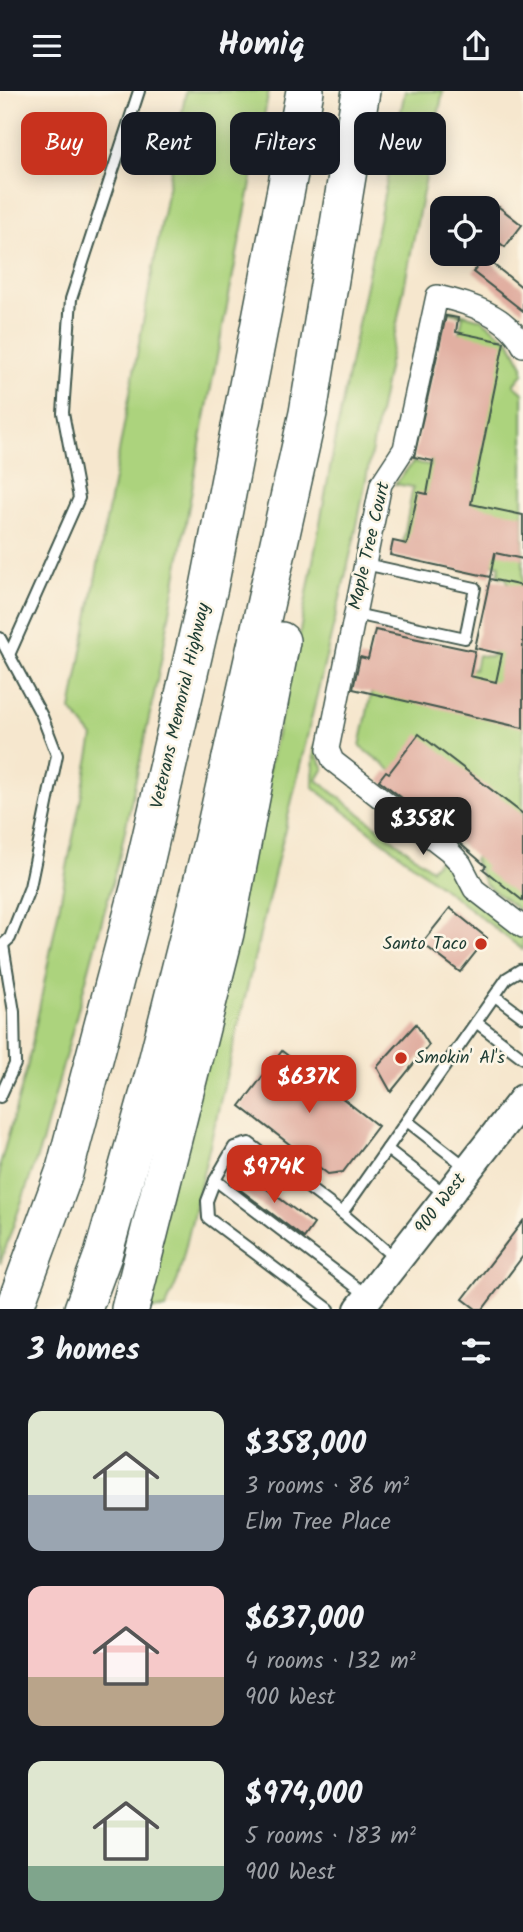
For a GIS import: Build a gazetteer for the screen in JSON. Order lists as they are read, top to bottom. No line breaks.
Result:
{"streets":{"highway":["Veterans Memorial Highway"],"main road":["900 West"],"street":["Maple Tree Court"]},"places":["Santo Taco","Smokin' Al's"],"page":{"header":"Homiq","chip":["Buy","Rent","Filters","New"],"price":["$358K","$637K","$974K"],"heading":"3 homes","list":[{"name":"$358,000","note":"3 rooms · 86 m² · Elm Tree Place"},{"name":"$637,000","note":"4 rooms · 132 m² · 900 West"},{"name":"$974,000","note":"5 rooms · 183 m² · 900 West"}]}}
